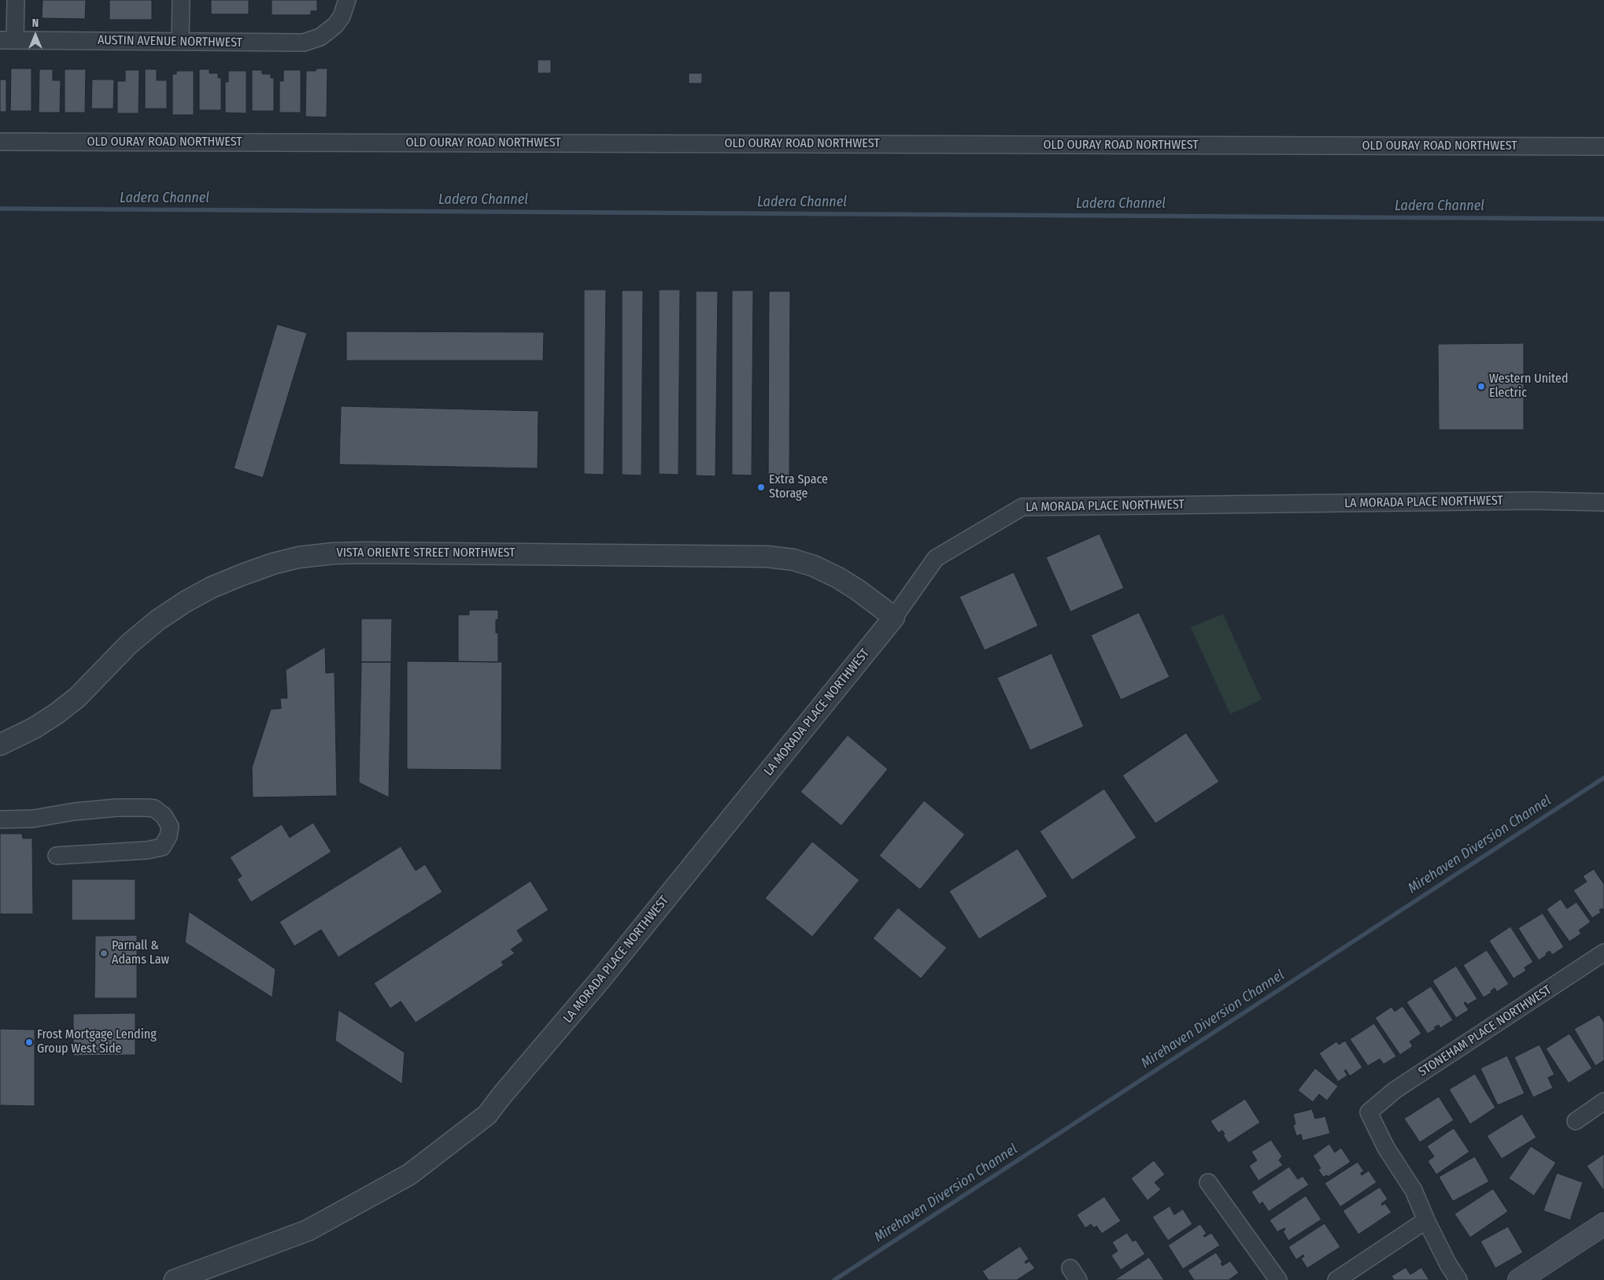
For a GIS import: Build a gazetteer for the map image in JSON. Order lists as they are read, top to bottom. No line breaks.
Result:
{"streets":{"street":["AUSTIN AVENUE NORTHWEST","OLD OURAY ROAD NORTHWEST","LA MORADA PLACE NORTHWEST","VISTA ORIENTE STREET NORTHWEST","STONEHAM PLACE NORTHWEST"]},"crossings":[["LA MORADA PLACE NORTHWEST","VISTA ORIENTE STREET NORTHWEST"]],"water":["Ladera Channel","Mirehaven Diversion Channel"],"places":["Western United Electric","Extra Space Storage","Parnall & Adams Law","Frost Mortgage Lending Group West Side"],"north":"top"}
